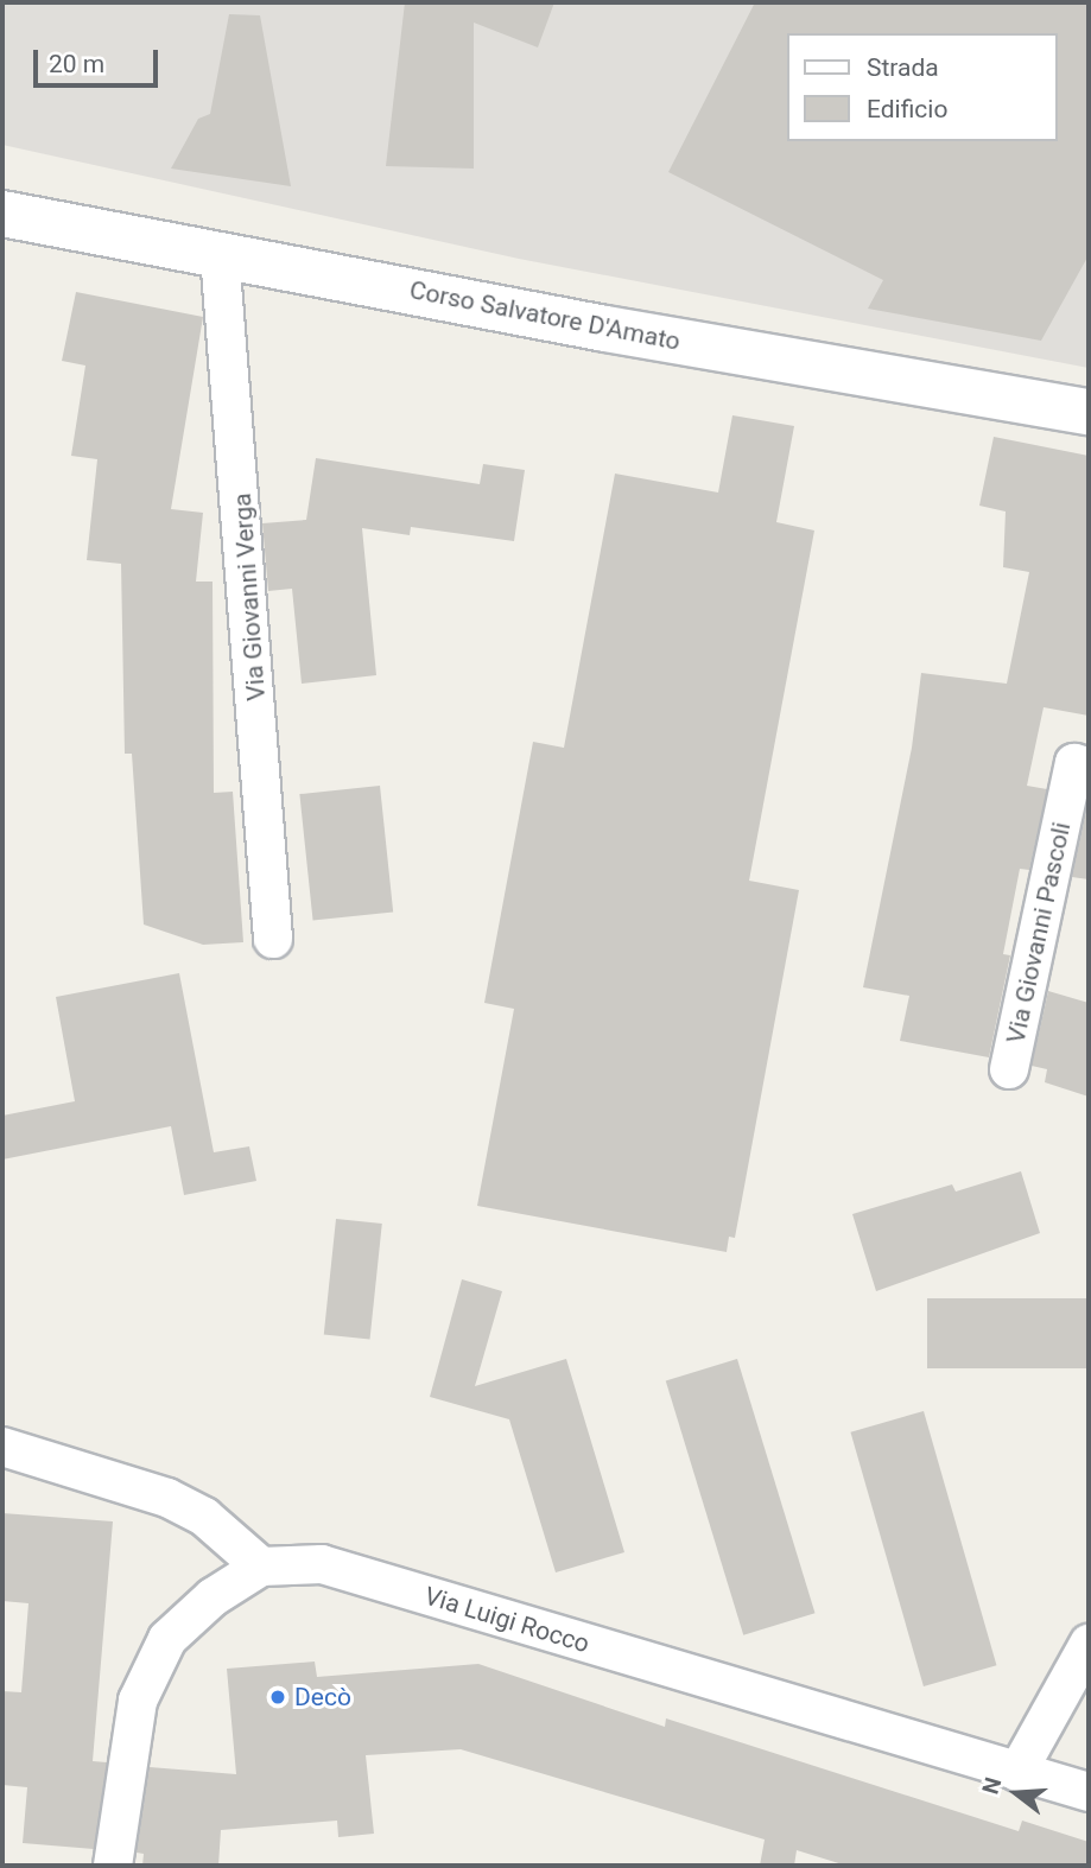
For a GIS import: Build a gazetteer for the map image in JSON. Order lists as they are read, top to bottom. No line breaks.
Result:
{"streets":{"street":["Corso Salvatore D'Amato","Via Giovanni Verga","Via Giovanni Pascoli","Via Luigi Rocco"]},"crossings":[["Corso Salvatore D'Amato","Via Giovanni Verga"]],"places":["Decò"],"legend":["Strada","Edificio"],"scale_bar":"20 m","north":"left"}
